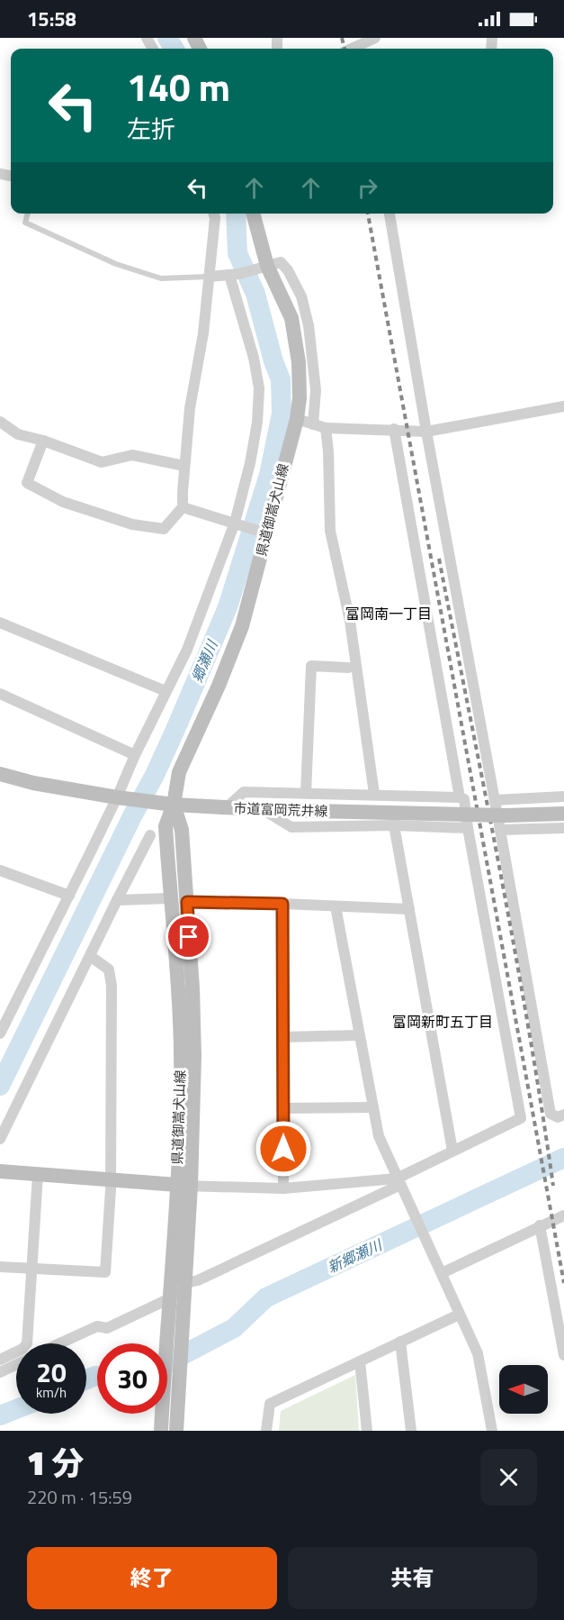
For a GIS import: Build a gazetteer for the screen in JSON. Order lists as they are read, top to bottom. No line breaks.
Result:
{"streets":{"main road":["県道御嵩犬山線","市道富岡荒井線"]},"crossings":[["県道御嵩犬山線","市道富岡荒井線"]],"districts":["富岡南一丁目","富岡新町五丁目"],"water":["郷瀬川","新郷瀬川"],"north":"left","page":{"status":"15:58","turn":["140 m","左折"],"speed":"20 km/h","limit":"30","heading":["1 分","220 m · 15:59"],"buttons":["終了","共有"]}}
